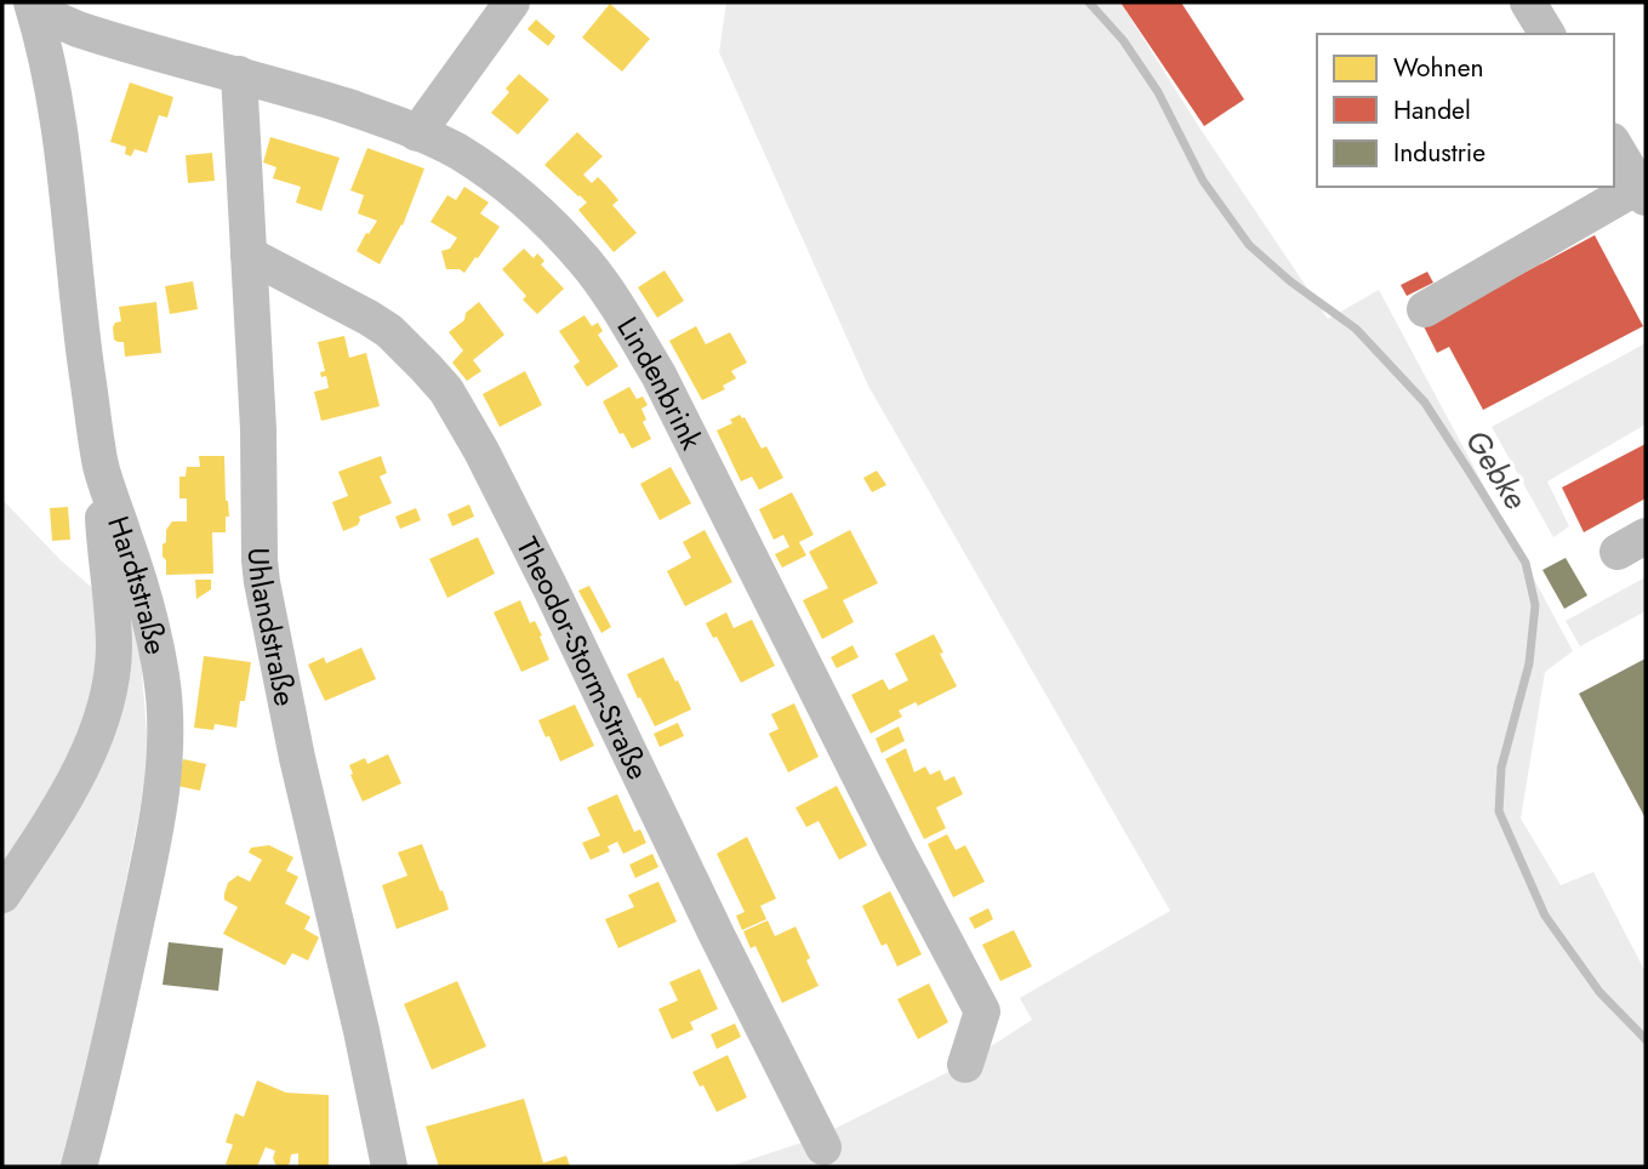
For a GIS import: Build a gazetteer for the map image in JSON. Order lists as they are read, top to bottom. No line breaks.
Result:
{"streets":{"street":["Lindenbrink","Hardtstraße","Uhlandstraße","Theodor-Storm-Straße"]},"crossings":[["Lindenbrink","Hardtstraße"],["Lindenbrink","Uhlandstraße"],["Uhlandstraße","Theodor-Storm-Straße"]],"water":["Gebke"],"legend":["Wohnen","Handel","Industrie"]}
